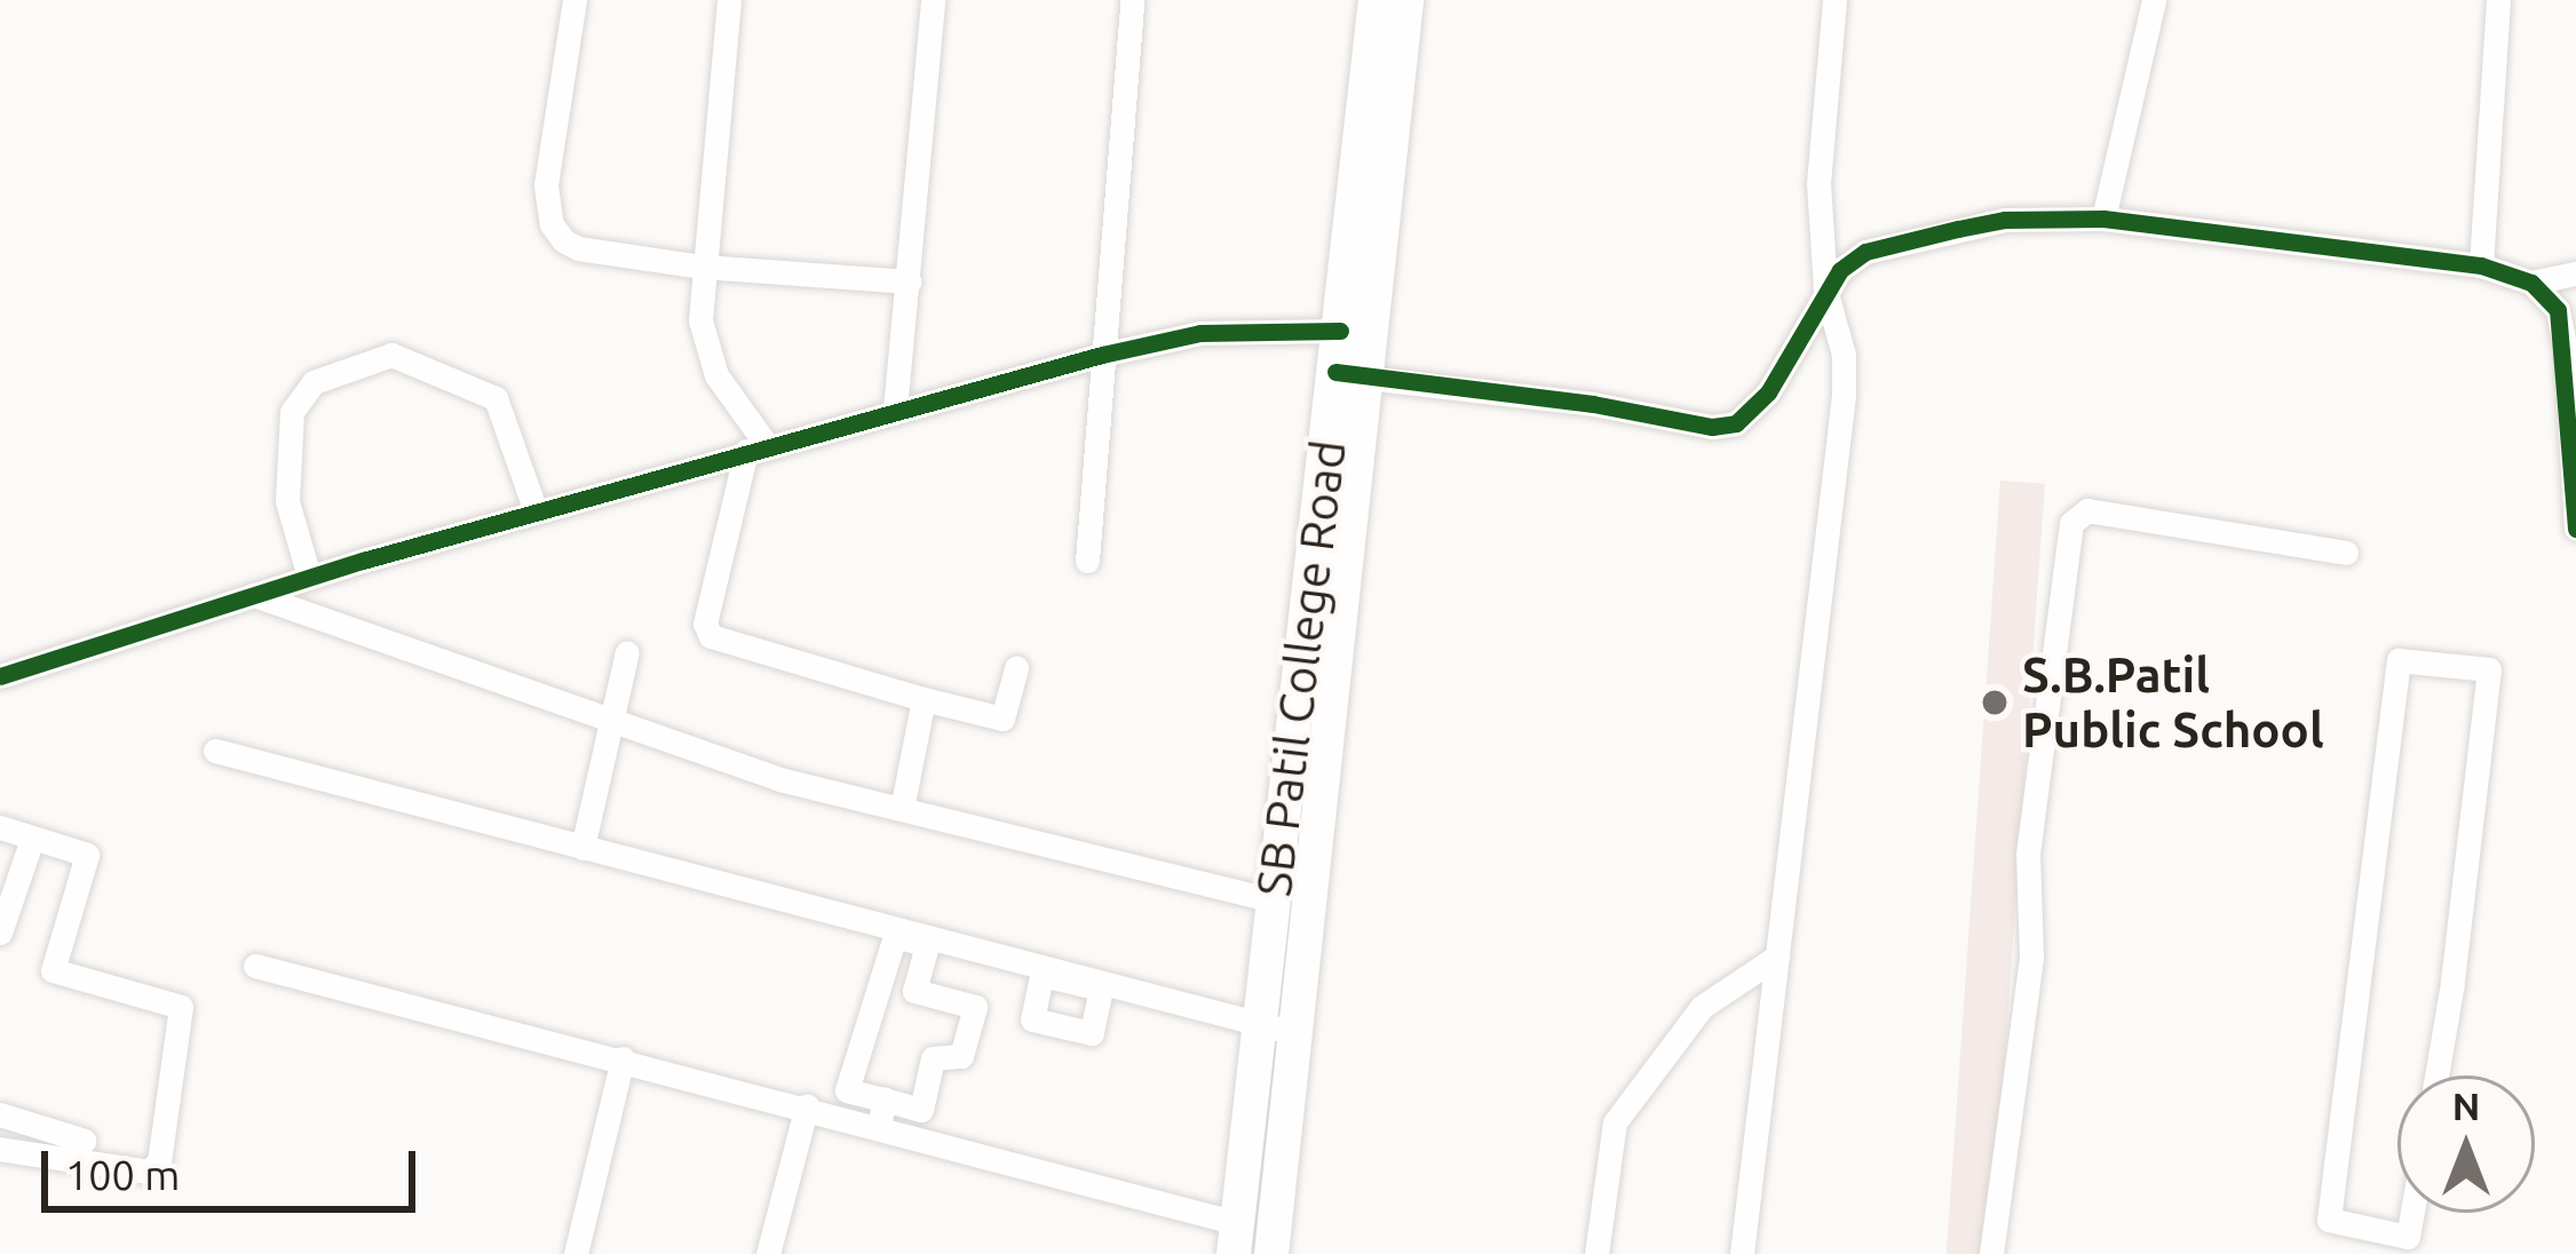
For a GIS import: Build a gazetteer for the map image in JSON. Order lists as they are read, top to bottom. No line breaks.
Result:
{"streets":{"street":["SB Patil College Road"]},"places":["S.B.Patil Public School"],"scale_bar":"100 m","north":"top"}
